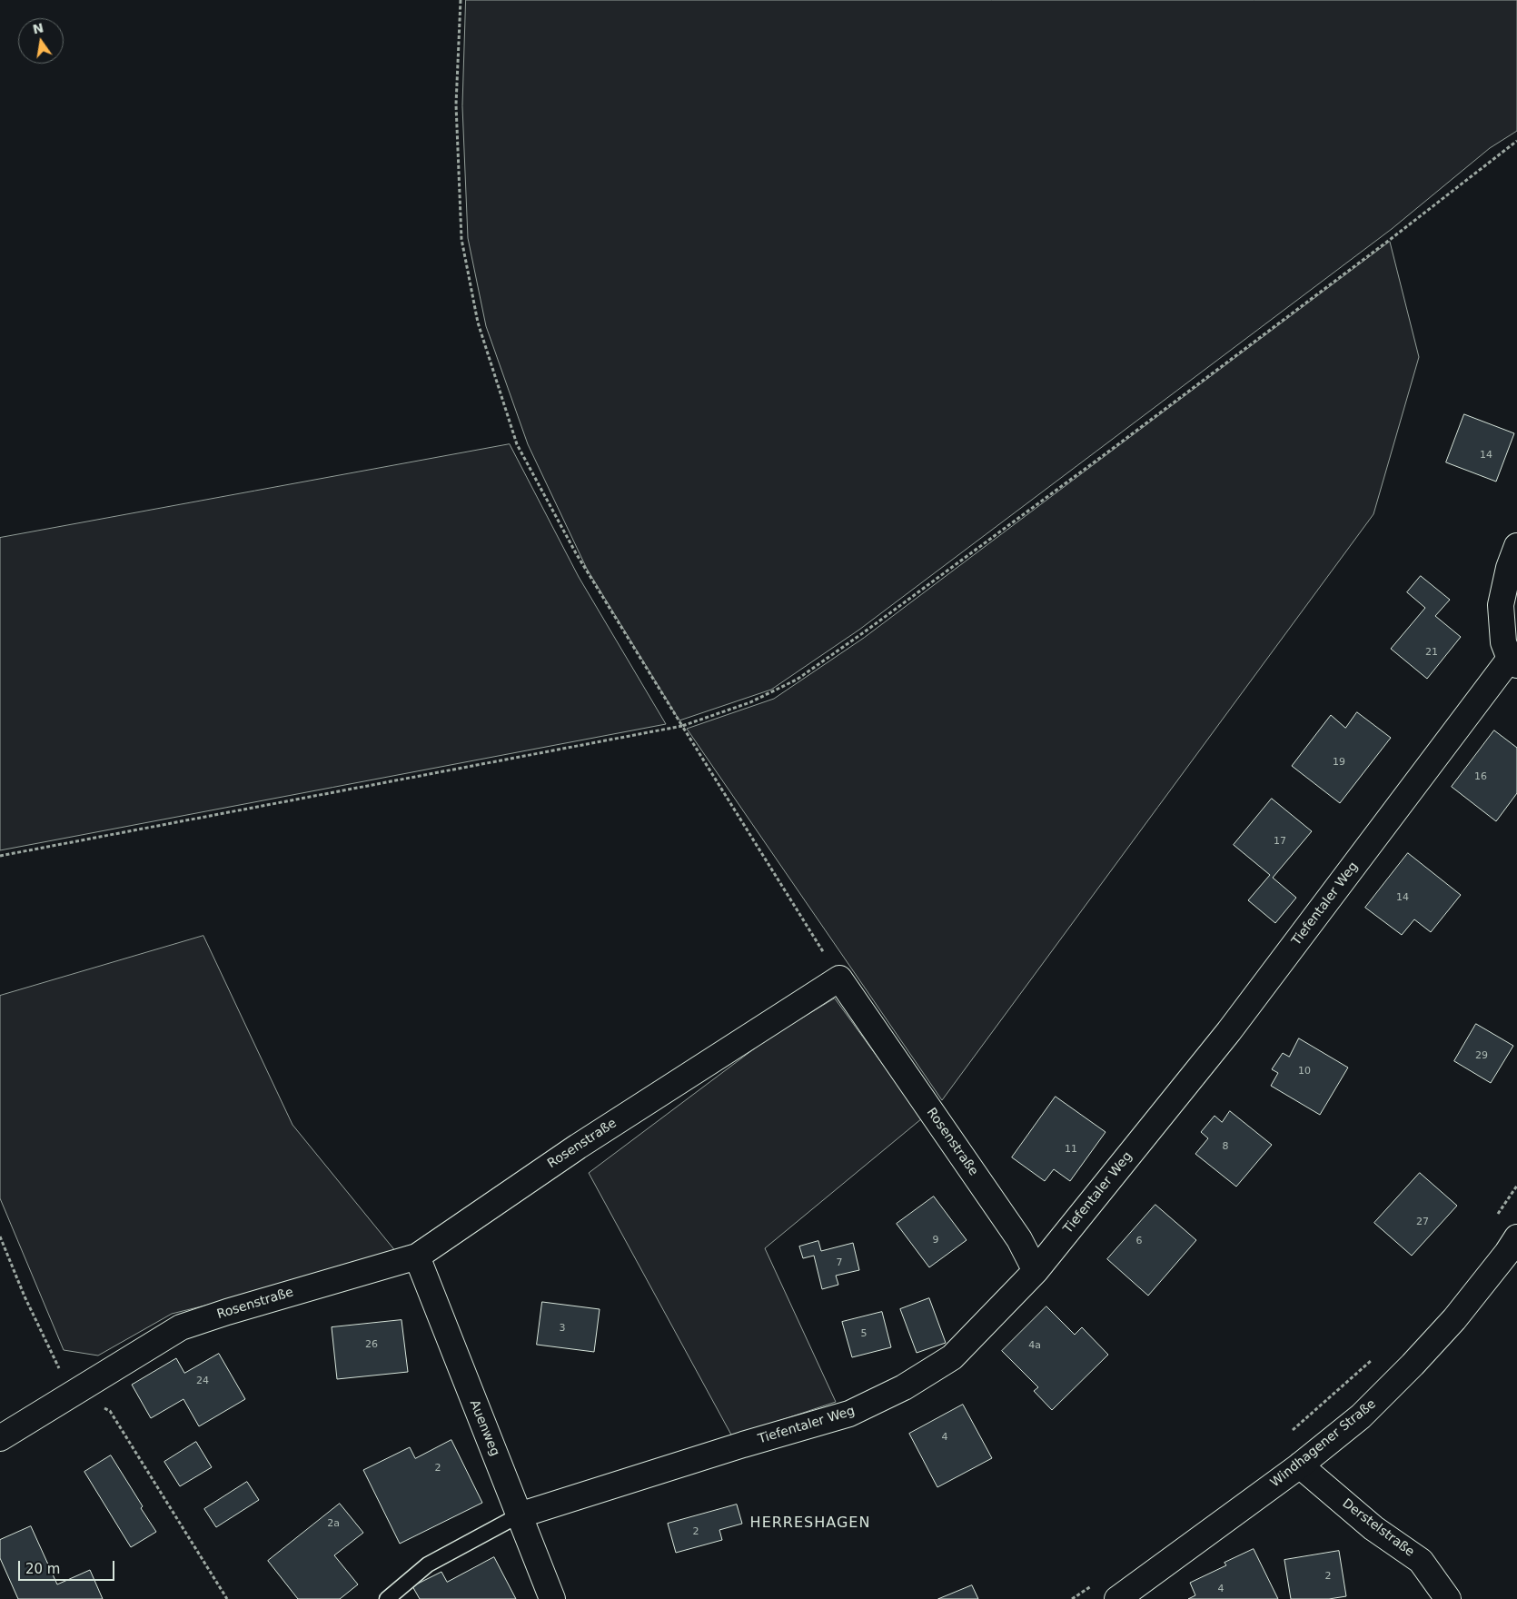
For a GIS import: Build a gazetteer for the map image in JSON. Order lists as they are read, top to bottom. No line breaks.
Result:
{"streets":{"street":["Tiefentaler Weg","Rosenstraße","Auenweg","Windhagener Straße","Derstelstraße"]},"crossings":[["Tiefentaler Weg","Rosenstraße"],["Tiefentaler Weg","Auenweg"],["Rosenstraße","Auenweg"],["Windhagener Straße","Derstelstraße"]],"districts":["HERRESHAGEN"],"house_numbers":["14","21","19","16","17","14","29","10","8","11","27","9","6","7","3","5","26","4a","24","4","2","2a","2","2","4"],"scale_bar":"20 m","north":"top"}
